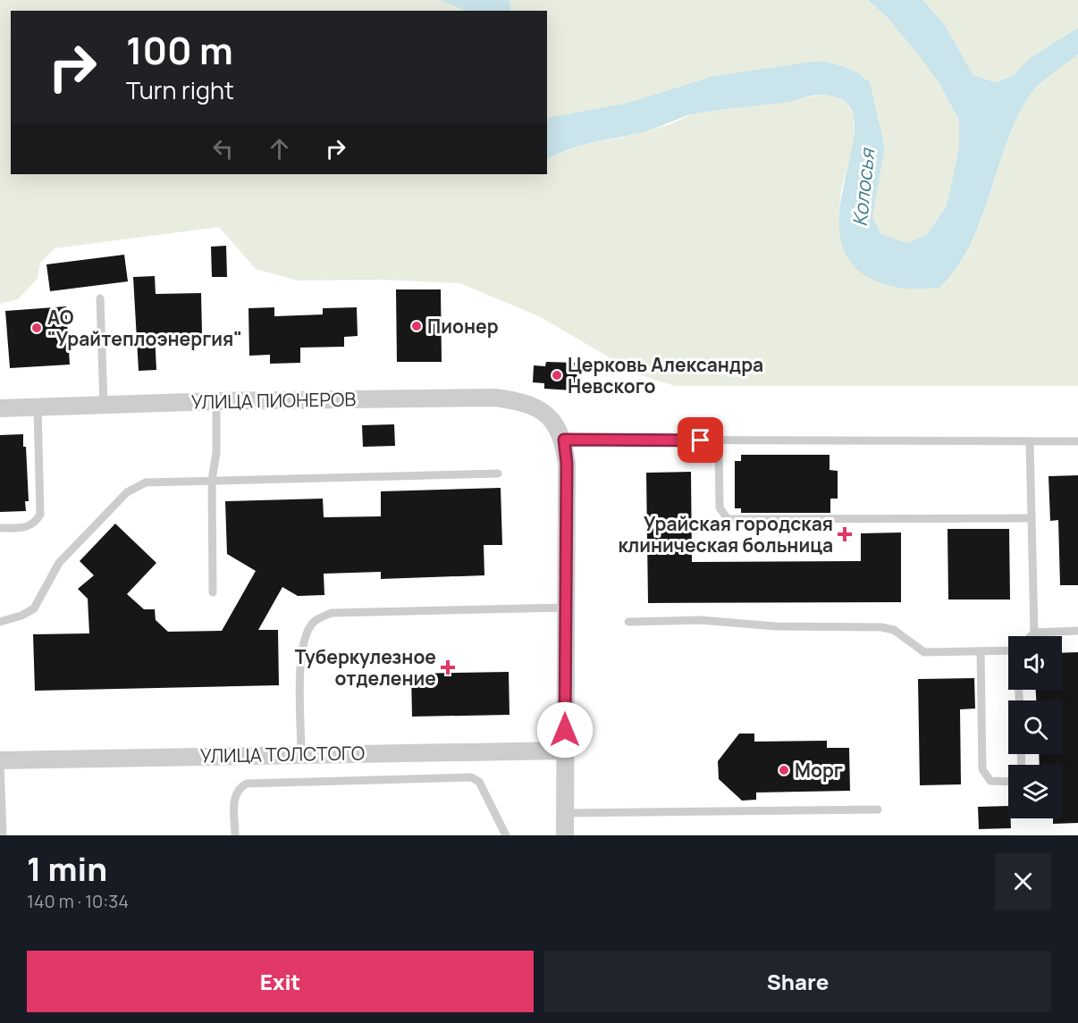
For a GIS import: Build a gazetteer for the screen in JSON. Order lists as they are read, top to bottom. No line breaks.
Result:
{"streets":{"street":["УЛИЦА ПИОНЕРОВ","УЛИЦА ТОЛСТОГО"]},"water":["Колосья"],"places":{"other":["Пионер","АО \"Урайтеплоэнергия\"","Церковь Александра Невского","Морг"],"health":["Урайская городская клиническая больница","Туберкулезное отделение"]},"page":{"turn":["100 m","Turn right"],"heading":["1 min","140 m · 10:34"],"buttons":["Exit","Share"]}}
